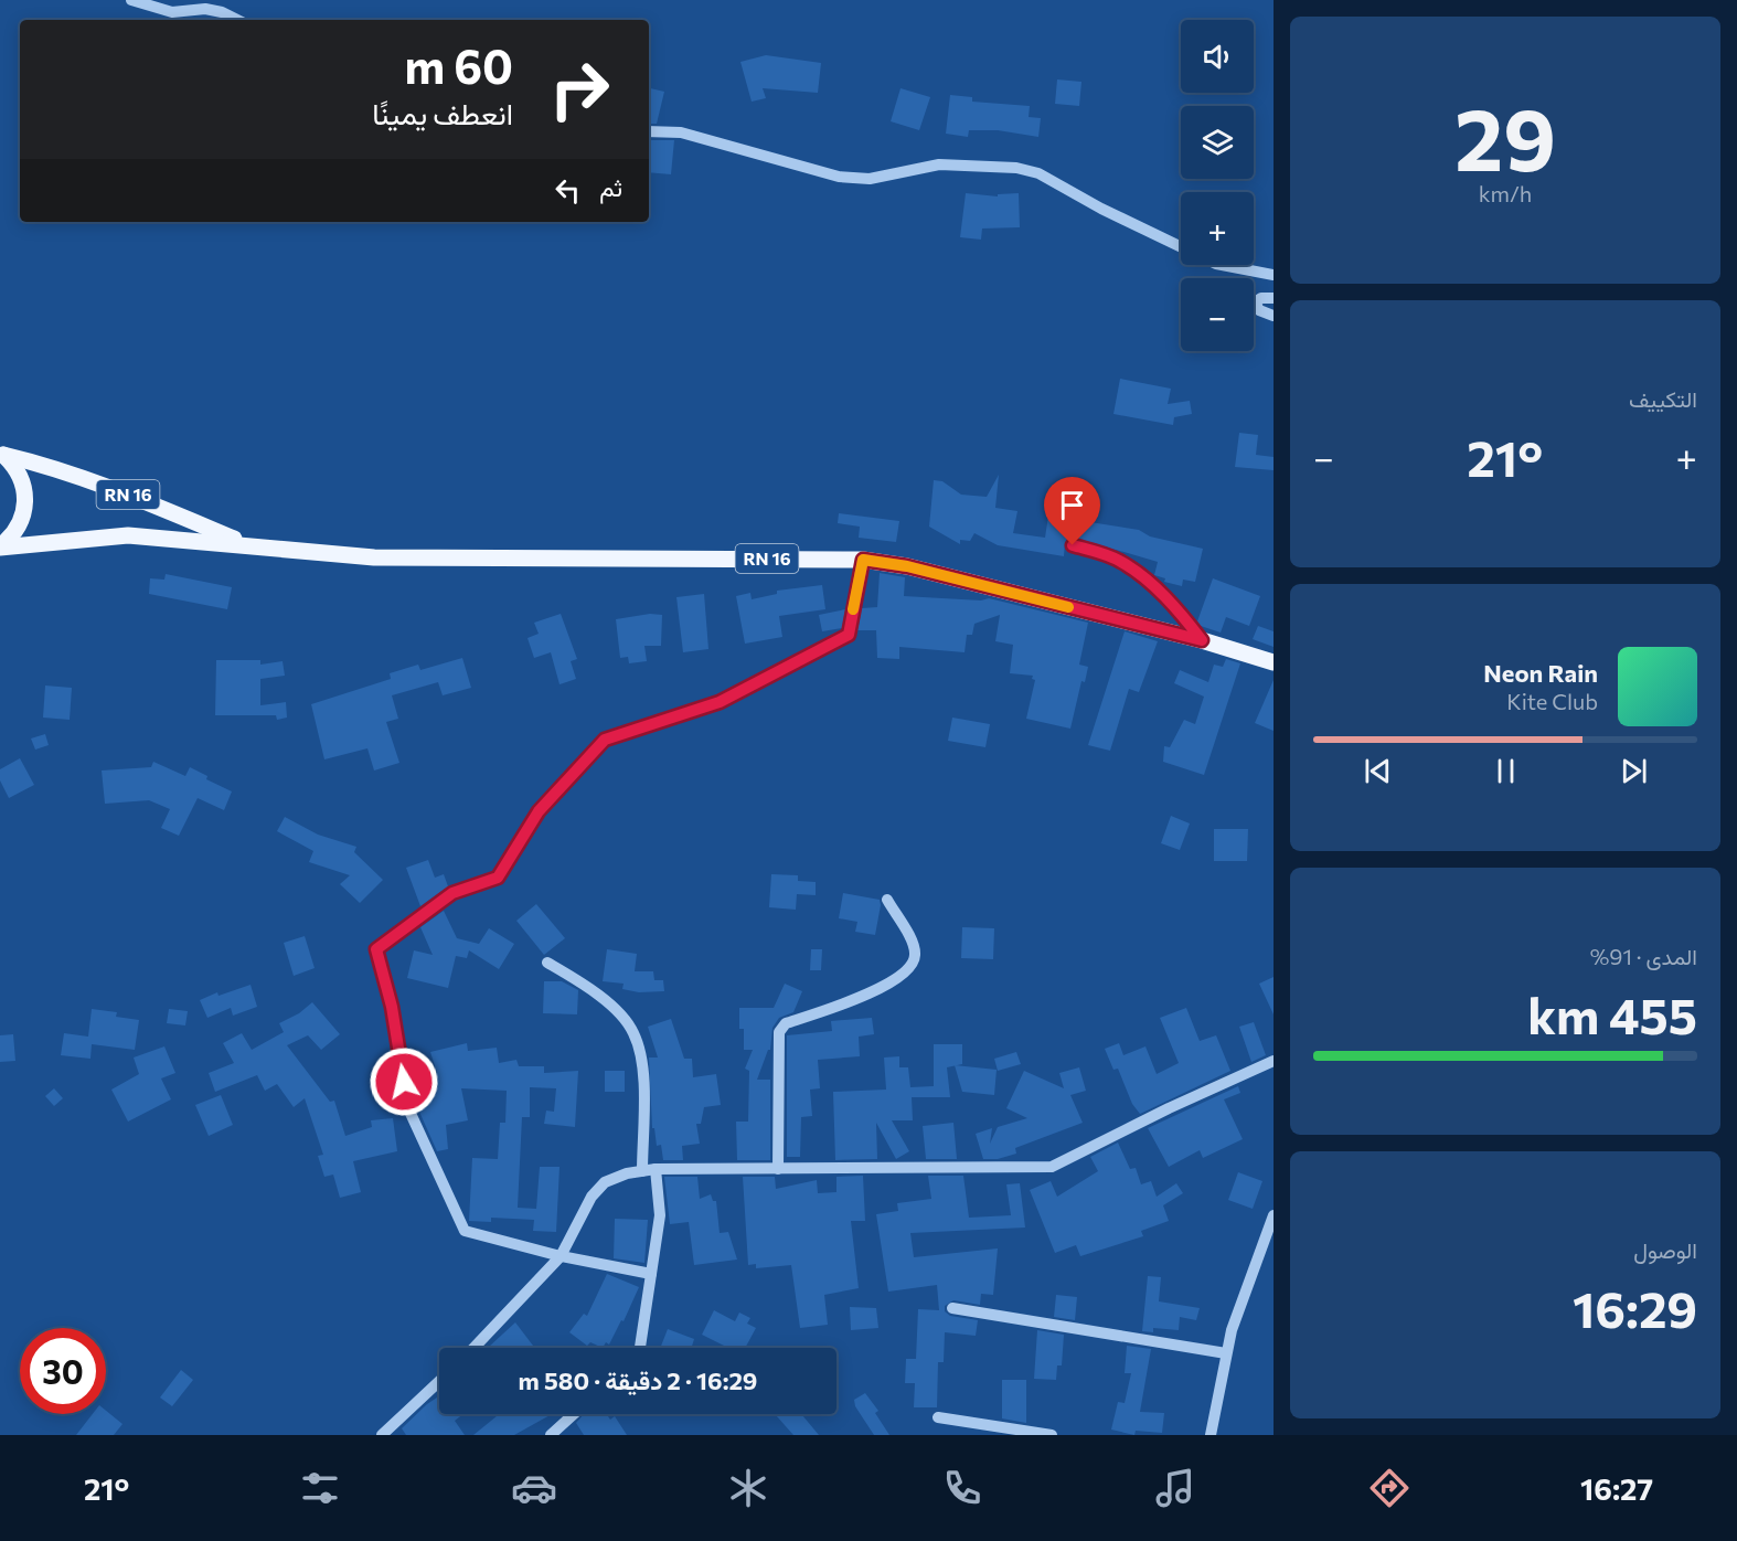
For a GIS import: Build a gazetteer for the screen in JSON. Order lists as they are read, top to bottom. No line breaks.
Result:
{"streets":{"main road":["RN 16"]},"page":{"tile":[["29","km/h"],"التكييف",["المدى · 91%","455 km"],["الوصول","16:29"]],"map_buttons":["+","−"],"turn":["60 m","انعطف يمينًا"],"then":"ثم","heat":["−","21°","+"],"song":["Neon Rain","Kite Club"],"limit":"30","trip":"16:29 · 2 دقيقة · 580 m","tabs":["16:27","21°"]}}
